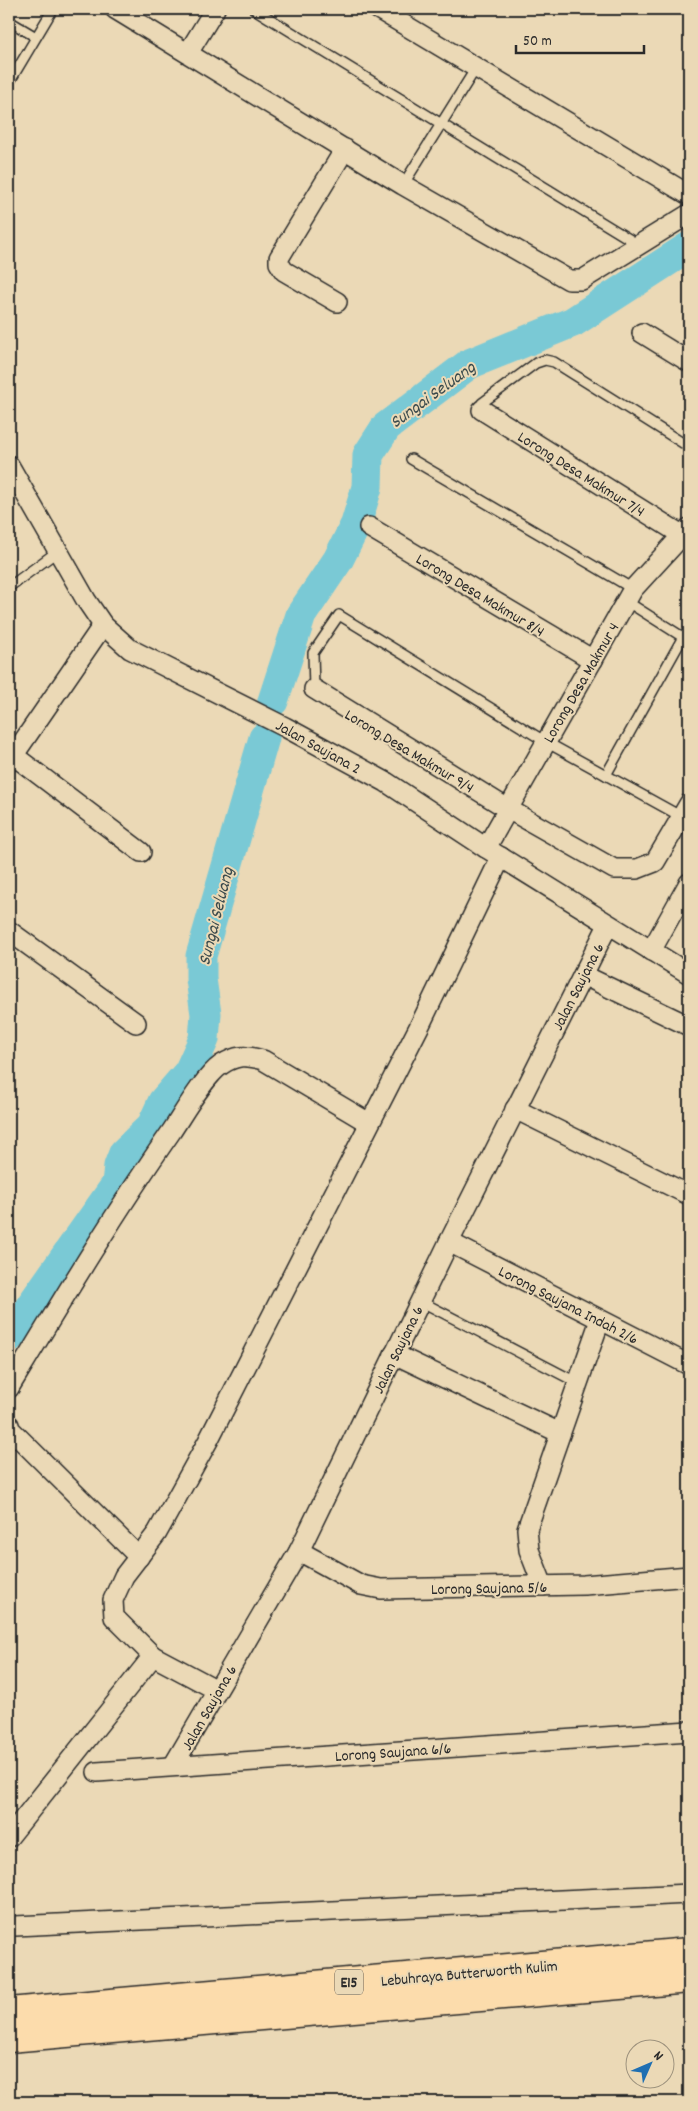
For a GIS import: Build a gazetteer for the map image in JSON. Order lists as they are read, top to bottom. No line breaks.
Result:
{"streets":{"highway":["Lebuhraya Butterworth Kulim","E15"],"street":["Lorong Desa Makmur 7/4","Lorong Desa Makmur 8/4","Lorong Desa Makmur 4","Jalan Saujana 2","Lorong Desa Makmur 9/4","Jalan Saujana 6","Lorong Saujana Indah 2/6","Lorong Saujana 5/6","Lorong Saujana 6/6"]},"crossings":[["Lorong Desa Makmur 7/4","Lorong Desa Makmur 4"],["Lorong Desa Makmur 8/4","Lorong Desa Makmur 4"],["Lorong Desa Makmur 4","Jalan Saujana 2"],["Lorong Desa Makmur 4","Lorong Desa Makmur 9/4"],["Lorong Desa Makmur 4","Jalan Saujana 6"],["Jalan Saujana 2","Jalan Saujana 6"],["Jalan Saujana 6","Lorong Saujana Indah 2/6"],["Jalan Saujana 6","Lorong Saujana 5/6"],["Jalan Saujana 6","Lorong Saujana 6/6"]],"water":["Sungai Seluang"],"scale_bar":"50 m","north":"top right"}
